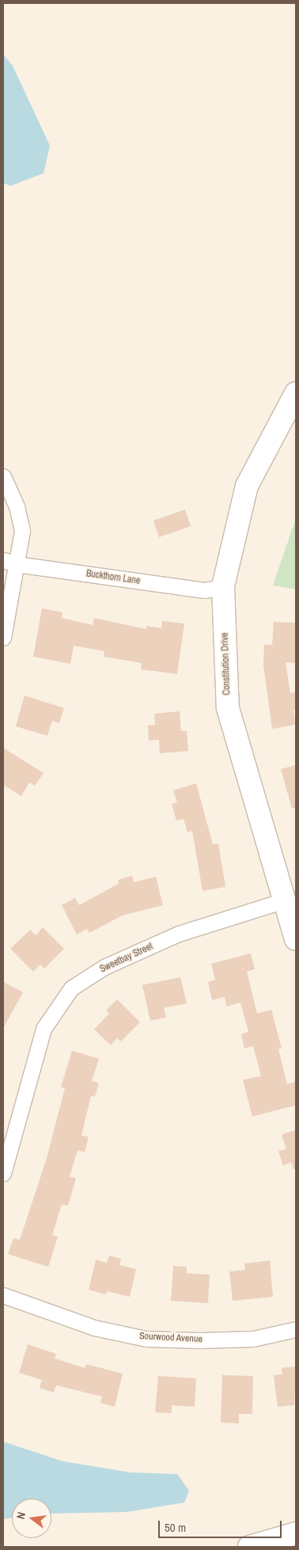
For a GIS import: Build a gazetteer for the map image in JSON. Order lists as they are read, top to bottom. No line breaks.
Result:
{"streets":{"street":["Buckthorn Lane","Constitution Drive","Sweetbay Street","Sourwood Avenue"]},"crossings":[["Buckthorn Lane","Constitution Drive"],["Constitution Drive","Sweetbay Street"]],"scale_bar":"50 m","north":"left"}
